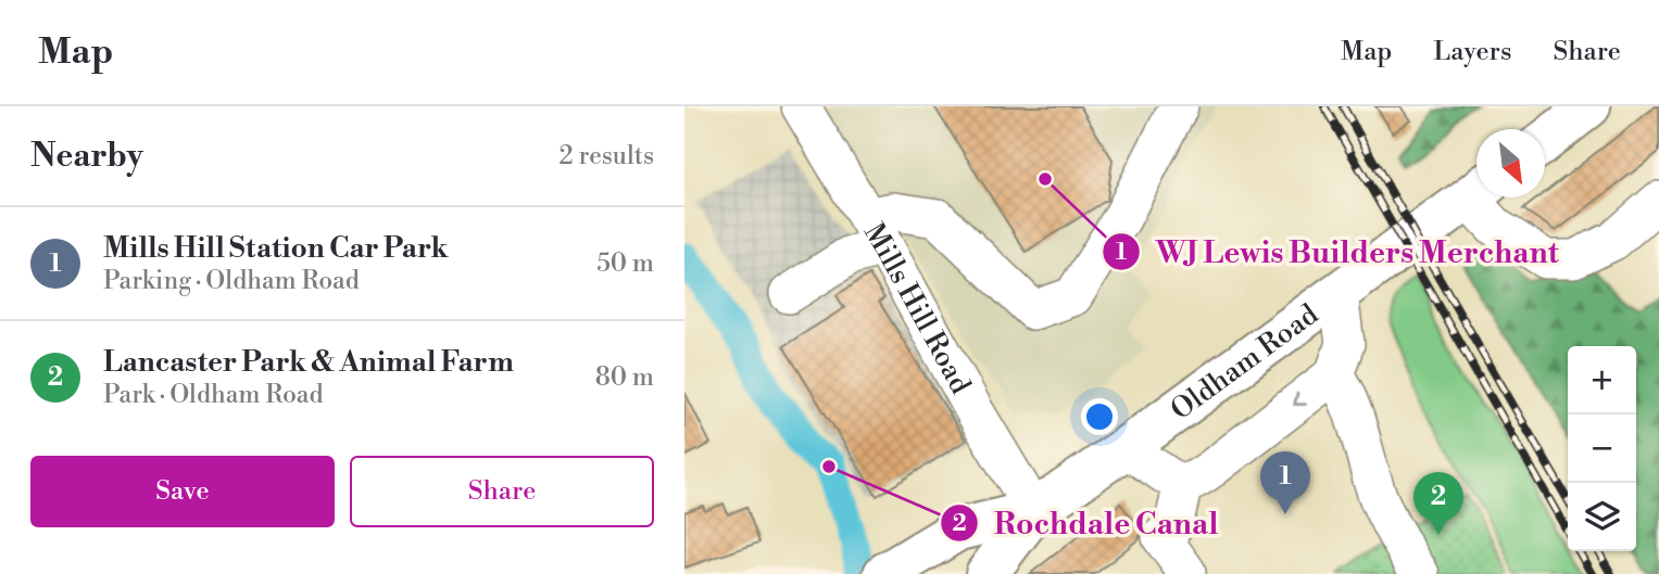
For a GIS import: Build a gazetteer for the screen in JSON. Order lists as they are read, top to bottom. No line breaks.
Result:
{"streets":{"main road":["Oldham Road"],"street":["Mills Hill Road"]},"crossings":[["Mills Hill Road","Oldham Road"]],"places":["WJ Lewis Builders Merchant","Rochdale Canal"],"north":"bottom right","page":{"header":"Map","nav":["Map","Layers","Share"],"heading":["Nearby","2 results"],"list":[{"mark":"1","name":"Mills Hill Station Car Park","note":"Parking · Oldham Road","value":"50 m"},{"mark":"2","name":"Lancaster Park & Animal Farm","note":"Park · Oldham Road","value":"80 m"}],"map_buttons":["+","−"],"buttons":["Save","Share"],"pins":["1","2"]}}
